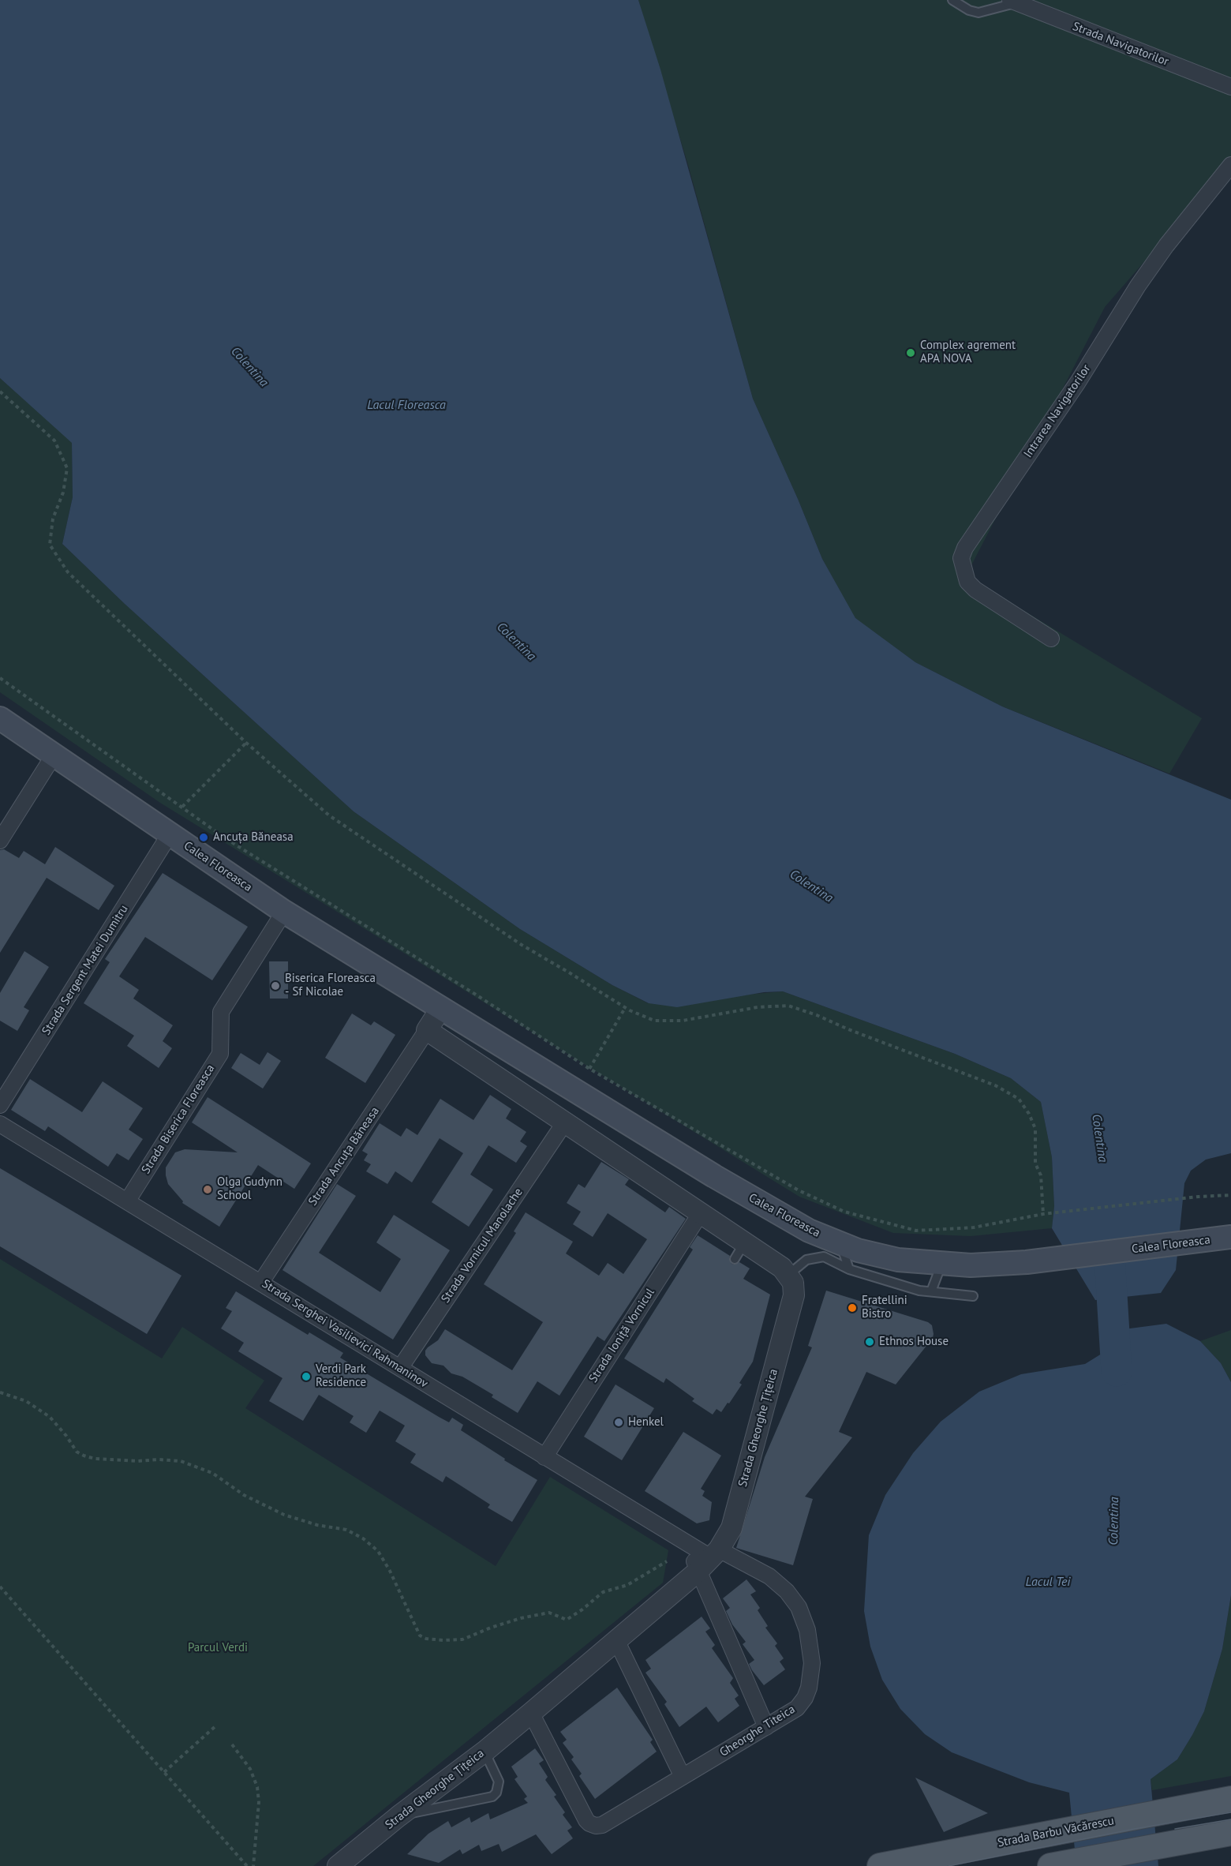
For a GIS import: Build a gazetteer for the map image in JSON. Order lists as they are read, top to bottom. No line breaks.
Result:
{"streets":{"main road":["Calea Floreasca","Strada Barbu Văcărescu"],"street":["Strada Navigatorilor","Intrarea Navigatorilor","Strada Sergent Matei Dumitru","Strada Biserica Floreasca","Strada Ancuța Băneasa","Strada Vornicul Manolache","Strada Serghei Vasilievici Rahmaninov","Strada Ioniță Vornicul","Strada Gheorghe Țițeica","Gheorghe Titeica"]},"crossings":[["Calea Floreasca","Strada Sergent Matei Dumitru"],["Calea Floreasca","Strada Biserica Floreasca"],["Strada Biserica Floreasca","Strada Serghei Vasilievici Rahmaninov"],["Strada Ancuța Băneasa","Strada Serghei Vasilievici Rahmaninov"],["Strada Vornicul Manolache","Strada Serghei Vasilievici Rahmaninov"],["Strada Serghei Vasilievici Rahmaninov","Strada Ioniță Vornicul"],["Strada Serghei Vasilievici Rahmaninov","Strada Gheorghe Țițeica"],["Strada Serghei Vasilievici Rahmaninov","Gheorghe Titeica"],["Strada Gheorghe Țițeica","Gheorghe Titeica"]],"water":["Colentina","Lacul Floreasca","Lacul Tei"],"parks":["Parcul Verdi"],"places":["Complex agrement APA NOVA","Ancuța Băneasa","Biserica Floreasca - Sf Nicolae","Olga Gudynn School","Fratellini Bistro","Ethnos House","Verdi Park Residence","Henkel"]}
